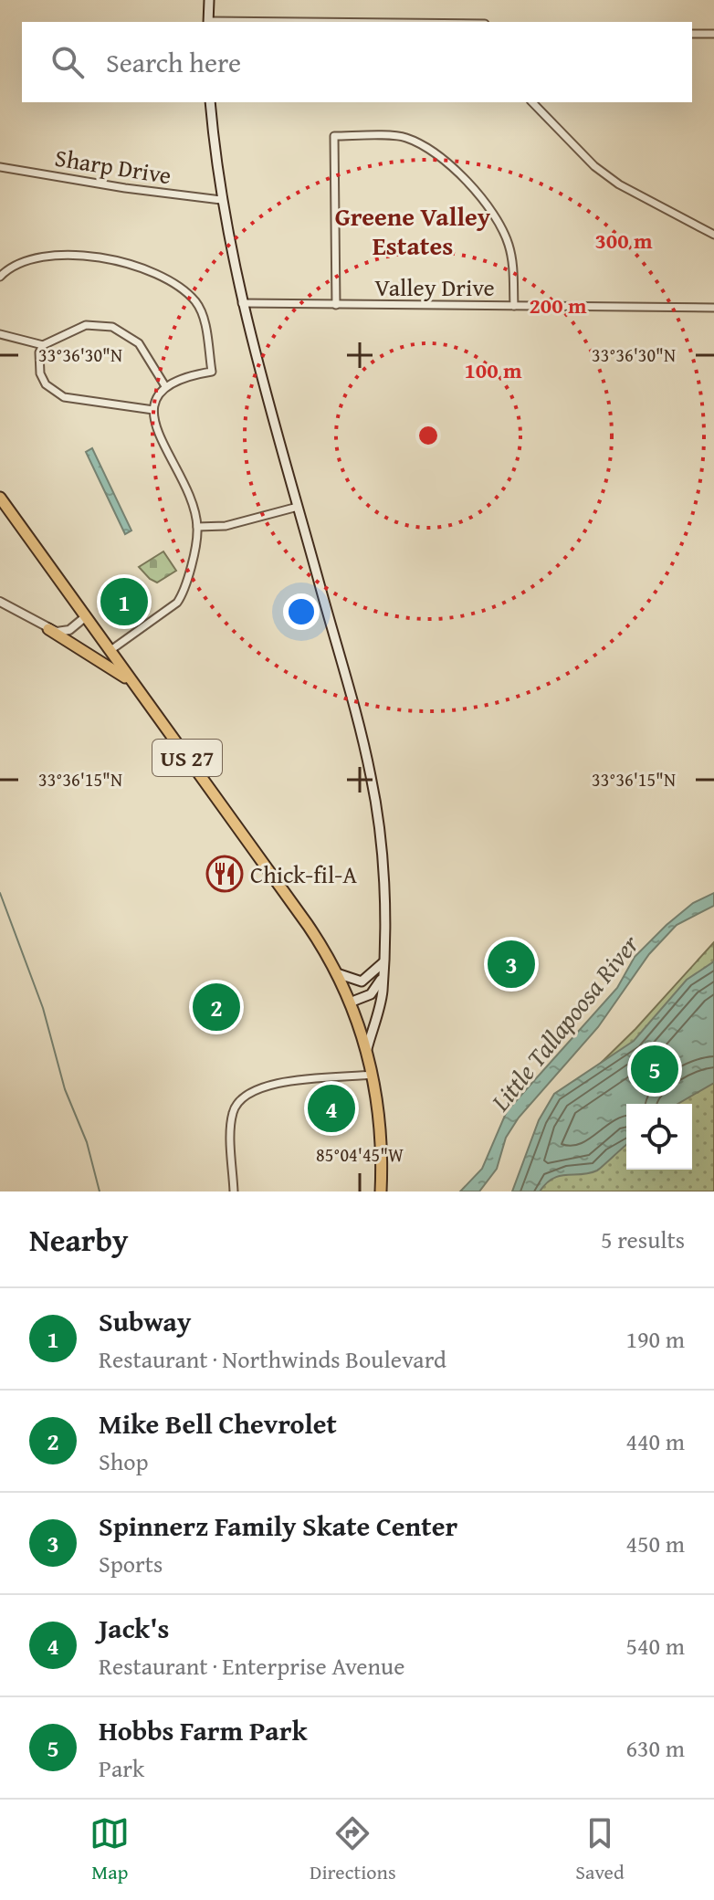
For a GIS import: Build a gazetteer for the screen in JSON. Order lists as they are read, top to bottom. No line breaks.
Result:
{"streets":{"main road":["US 27"],"street":["Sharp Drive","Valley Drive"]},"districts":["Greene Valley Estates"],"water":["Little Tallapoosa River"],"places":{"restaurant":["Chick-fil-A"]},"page":{"search":"Search here","pins":["1","3","2","5","4"],"heading":["Nearby","5 results"],"list":[{"mark":"1","name":"Subway","note":"Restaurant · Northwinds Boulevard","value":"190 m"},{"mark":"2","name":"Mike Bell Chevrolet","note":"Shop","value":"440 m"},{"mark":"3","name":"Spinnerz Family Skate Center","note":"Sports","value":"450 m"},{"mark":"4","name":"Jack's","note":"Restaurant · Enterprise Avenue","value":"540 m"},{"mark":"5","name":"Hobbs Farm Park","note":"Park","value":"630 m"}],"nav":["Map","Directions","Saved"]},"coordinates":["33°36'30\"N","33°36'15\"N","85°04'45\"W"],"rings":["300 m","200 m","100 m"]}
